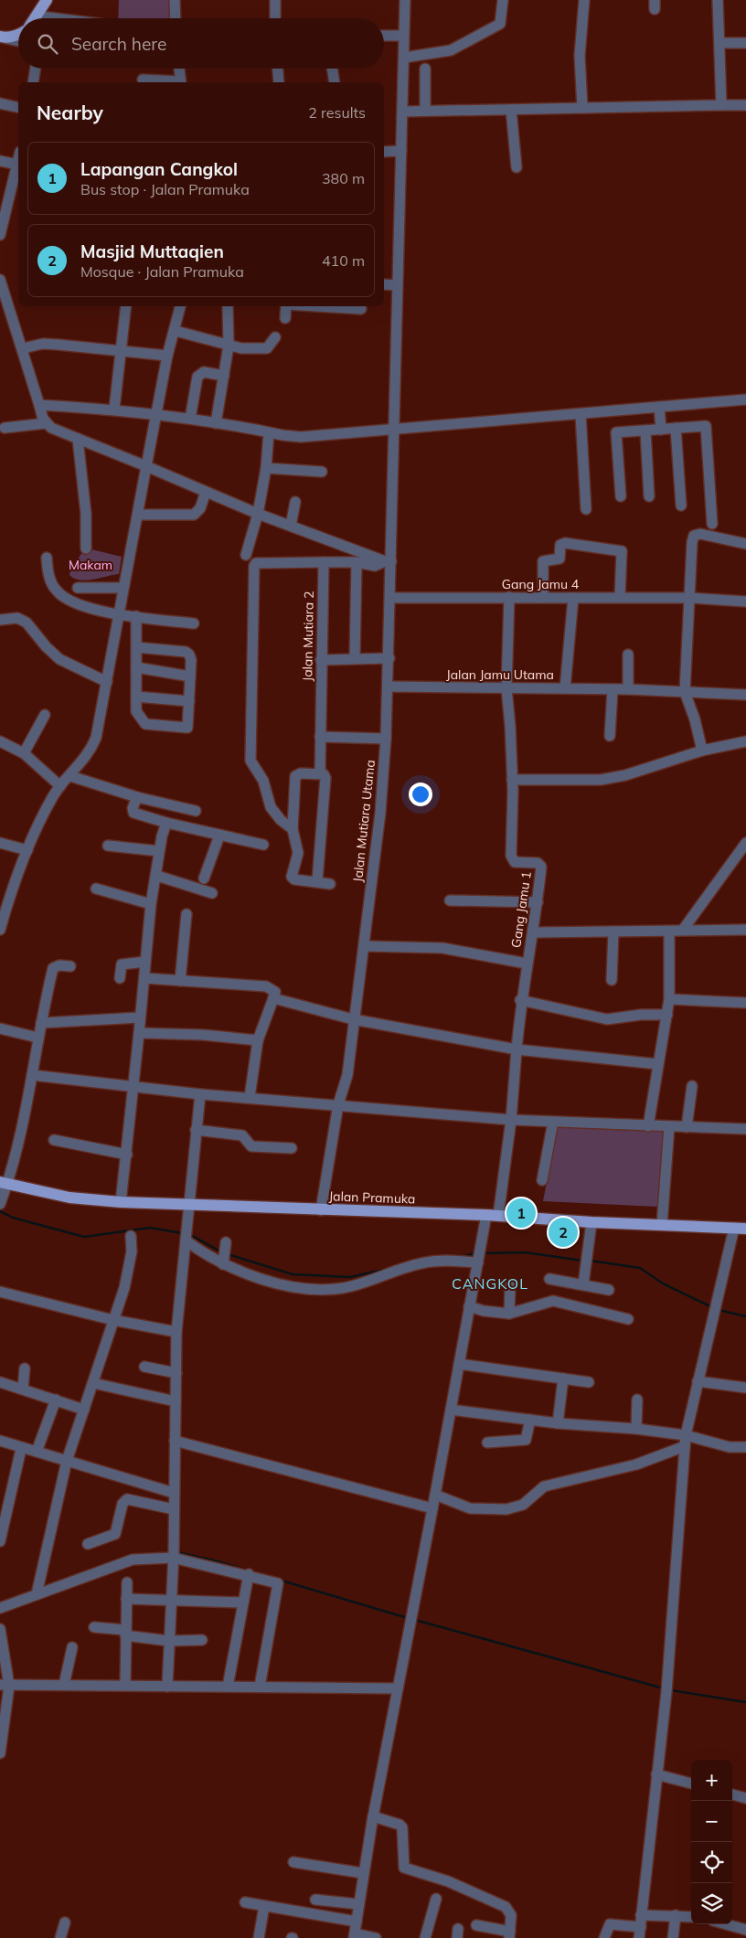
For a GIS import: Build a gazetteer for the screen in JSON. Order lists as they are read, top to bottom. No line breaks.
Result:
{"streets":{"main road":["Jalan Pramuka"],"street":["Gang Jamu 4","Jalan Mutiara 2","Jalan Jamu Utama","Jalan Mutiara Utama","Gang Jamu 1"]},"crossings":[["Gang Jamu 4","Jalan Mutiara Utama"],["Gang Jamu 4","Gang Jamu 1"],["Jalan Jamu Utama","Jalan Mutiara Utama"],["Jalan Jamu Utama","Gang Jamu 1"],["Jalan Mutiara Utama","Jalan Pramuka"],["Gang Jamu 1","Jalan Pramuka"]],"districts":["CANGKOL"],"parks":["Makam"],"page":{"search":"Search here","heading":["Nearby","2 results"],"list":[{"mark":"1","name":"Lapangan Cangkol","note":"Bus stop · Jalan Pramuka","value":"380 m"},{"mark":"2","name":"Masjid Muttaqien","note":"Mosque · Jalan Pramuka","value":"410 m"}],"pins":["1","2"],"map_buttons":["+","−"]}}
